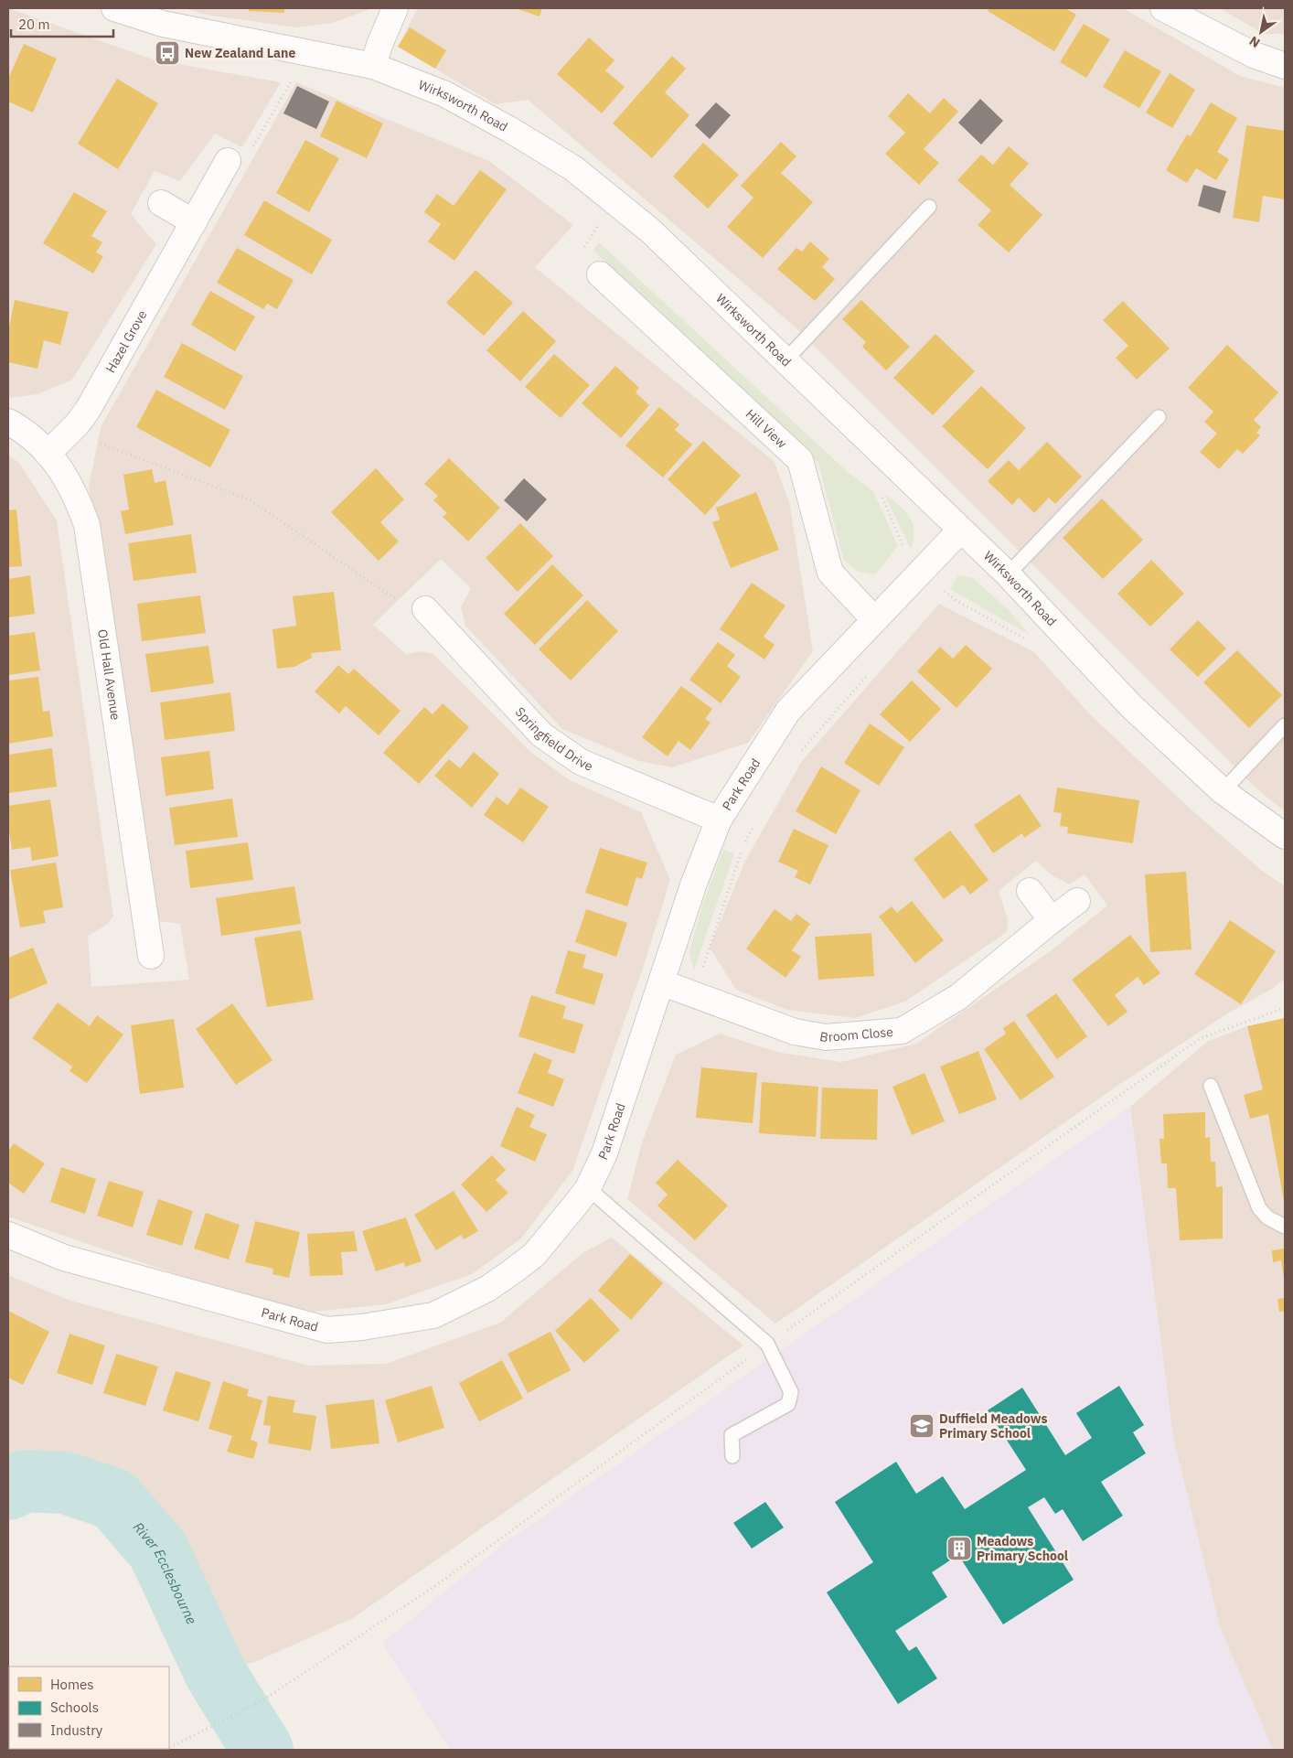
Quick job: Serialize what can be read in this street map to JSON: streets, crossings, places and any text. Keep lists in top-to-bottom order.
{
  "streets": {
    "street": [
      "Wirksworth Road",
      "Hazel Grove",
      "Hill View",
      "Old Hall Avenue",
      "Springfield Drive",
      "Park Road",
      "Broom Close"
    ]
  },
  "crossings": [
    ["Wirksworth Road", "Park Road"],
    ["Hazel Grove", "Old Hall Avenue"],
    ["Hill View", "Park Road"],
    ["Springfield Drive", "Park Road"],
    ["Park Road", "Broom Close"]
  ],
  "water": ["River Ecclesbourne"],
  "places": {
    "bus stop": ["New Zealand Lane"],
    "school or university": ["Duffield Meadows Primary School"],
    "building": ["Meadows Primary School"]
  },
  "legend": ["Homes", "Schools", "Industry"],
  "scale_bar": "20 m",
  "north": "bottom left"
}
